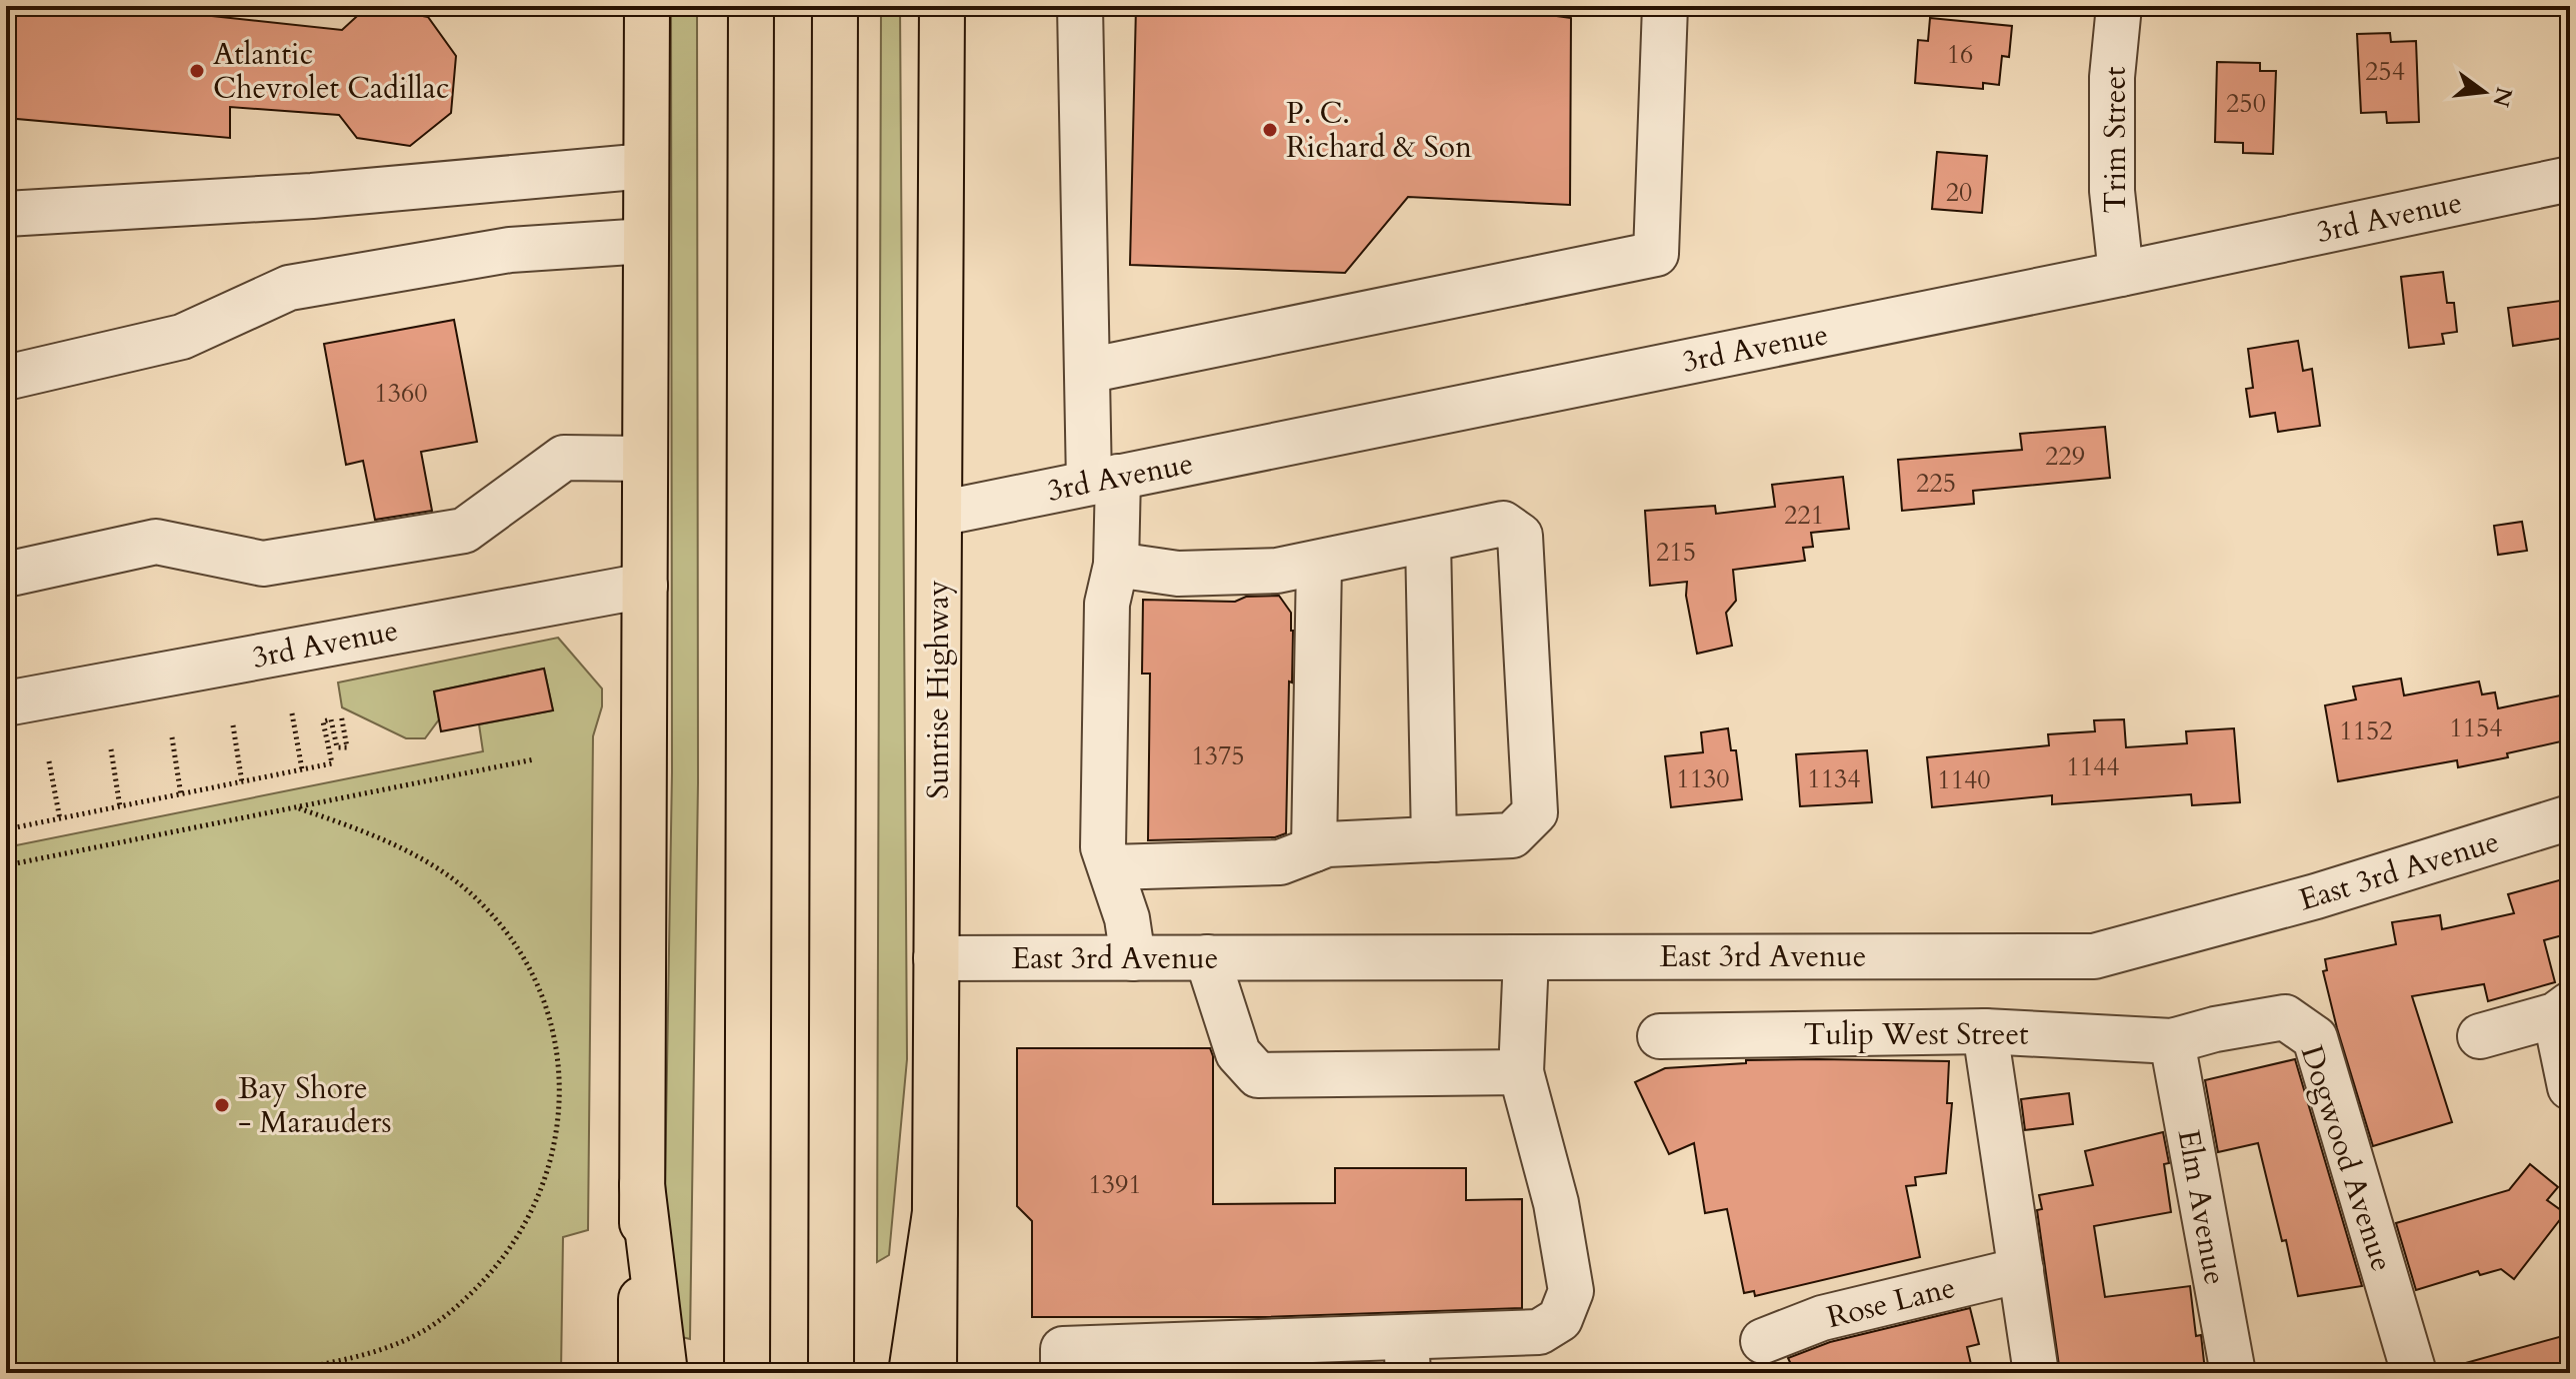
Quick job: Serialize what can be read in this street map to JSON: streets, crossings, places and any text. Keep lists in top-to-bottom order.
{
  "streets": {
    "main road": ["Sunrise Highway"],
    "street": [
      "Trim Street",
      "3rd Avenue",
      "East 3rd Avenue",
      "Tulip West Street",
      "Dogwood Avenue",
      "Elm Avenue",
      "Rose Lane"
    ]
  },
  "crossings": [
    ["Trim Street", "3rd Avenue"],
    ["3rd Avenue", "Sunrise Highway"],
    ["Sunrise Highway", "East 3rd Avenue"],
    ["Tulip West Street", "Dogwood Avenue"],
    ["Tulip West Street", "Elm Avenue"],
    ["Dogwood Avenue", "Elm Avenue"]
  ],
  "places": ["Atlantic Chevrolet Cadillac", "P. C. Richard & Son", "Bay Shore - Marauders"],
  "house_numbers": [
    "16",
    "254",
    "250",
    "20",
    "1360",
    "229",
    "225",
    "221",
    "215",
    "1154",
    "1152",
    "1375",
    "1144",
    "1130",
    "1134",
    "1140",
    "1391"
  ],
  "north": "right"
}
